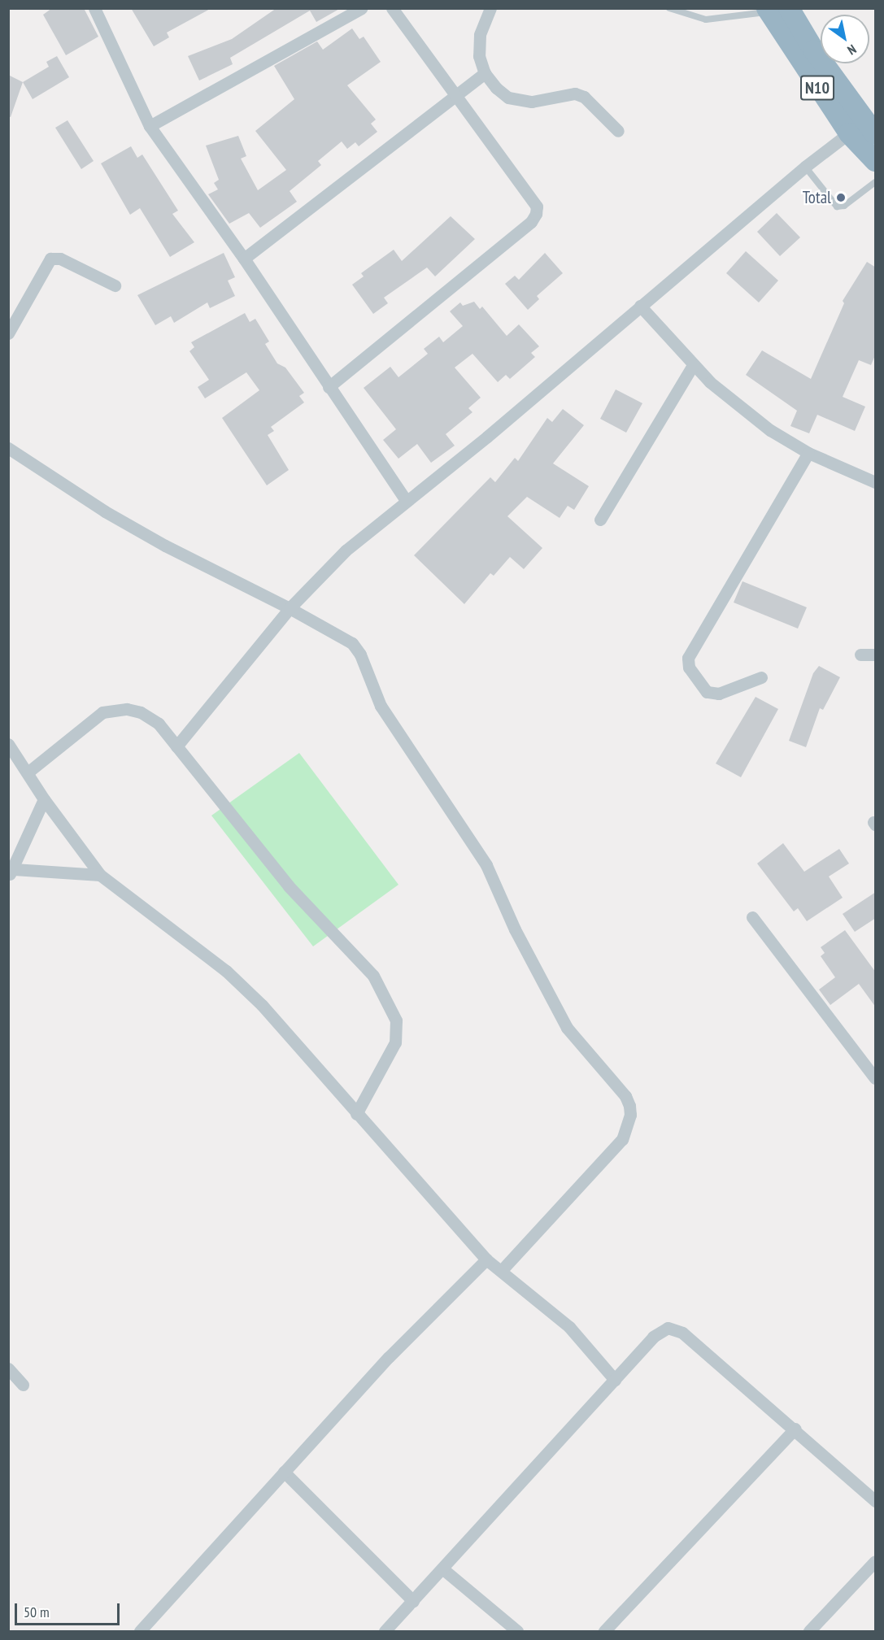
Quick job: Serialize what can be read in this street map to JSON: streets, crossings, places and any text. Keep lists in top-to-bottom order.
{
  "streets": {
    "highway": ["N10"]
  },
  "places": ["Total"],
  "scale_bar": "50 m",
  "north": "bottom right"
}
